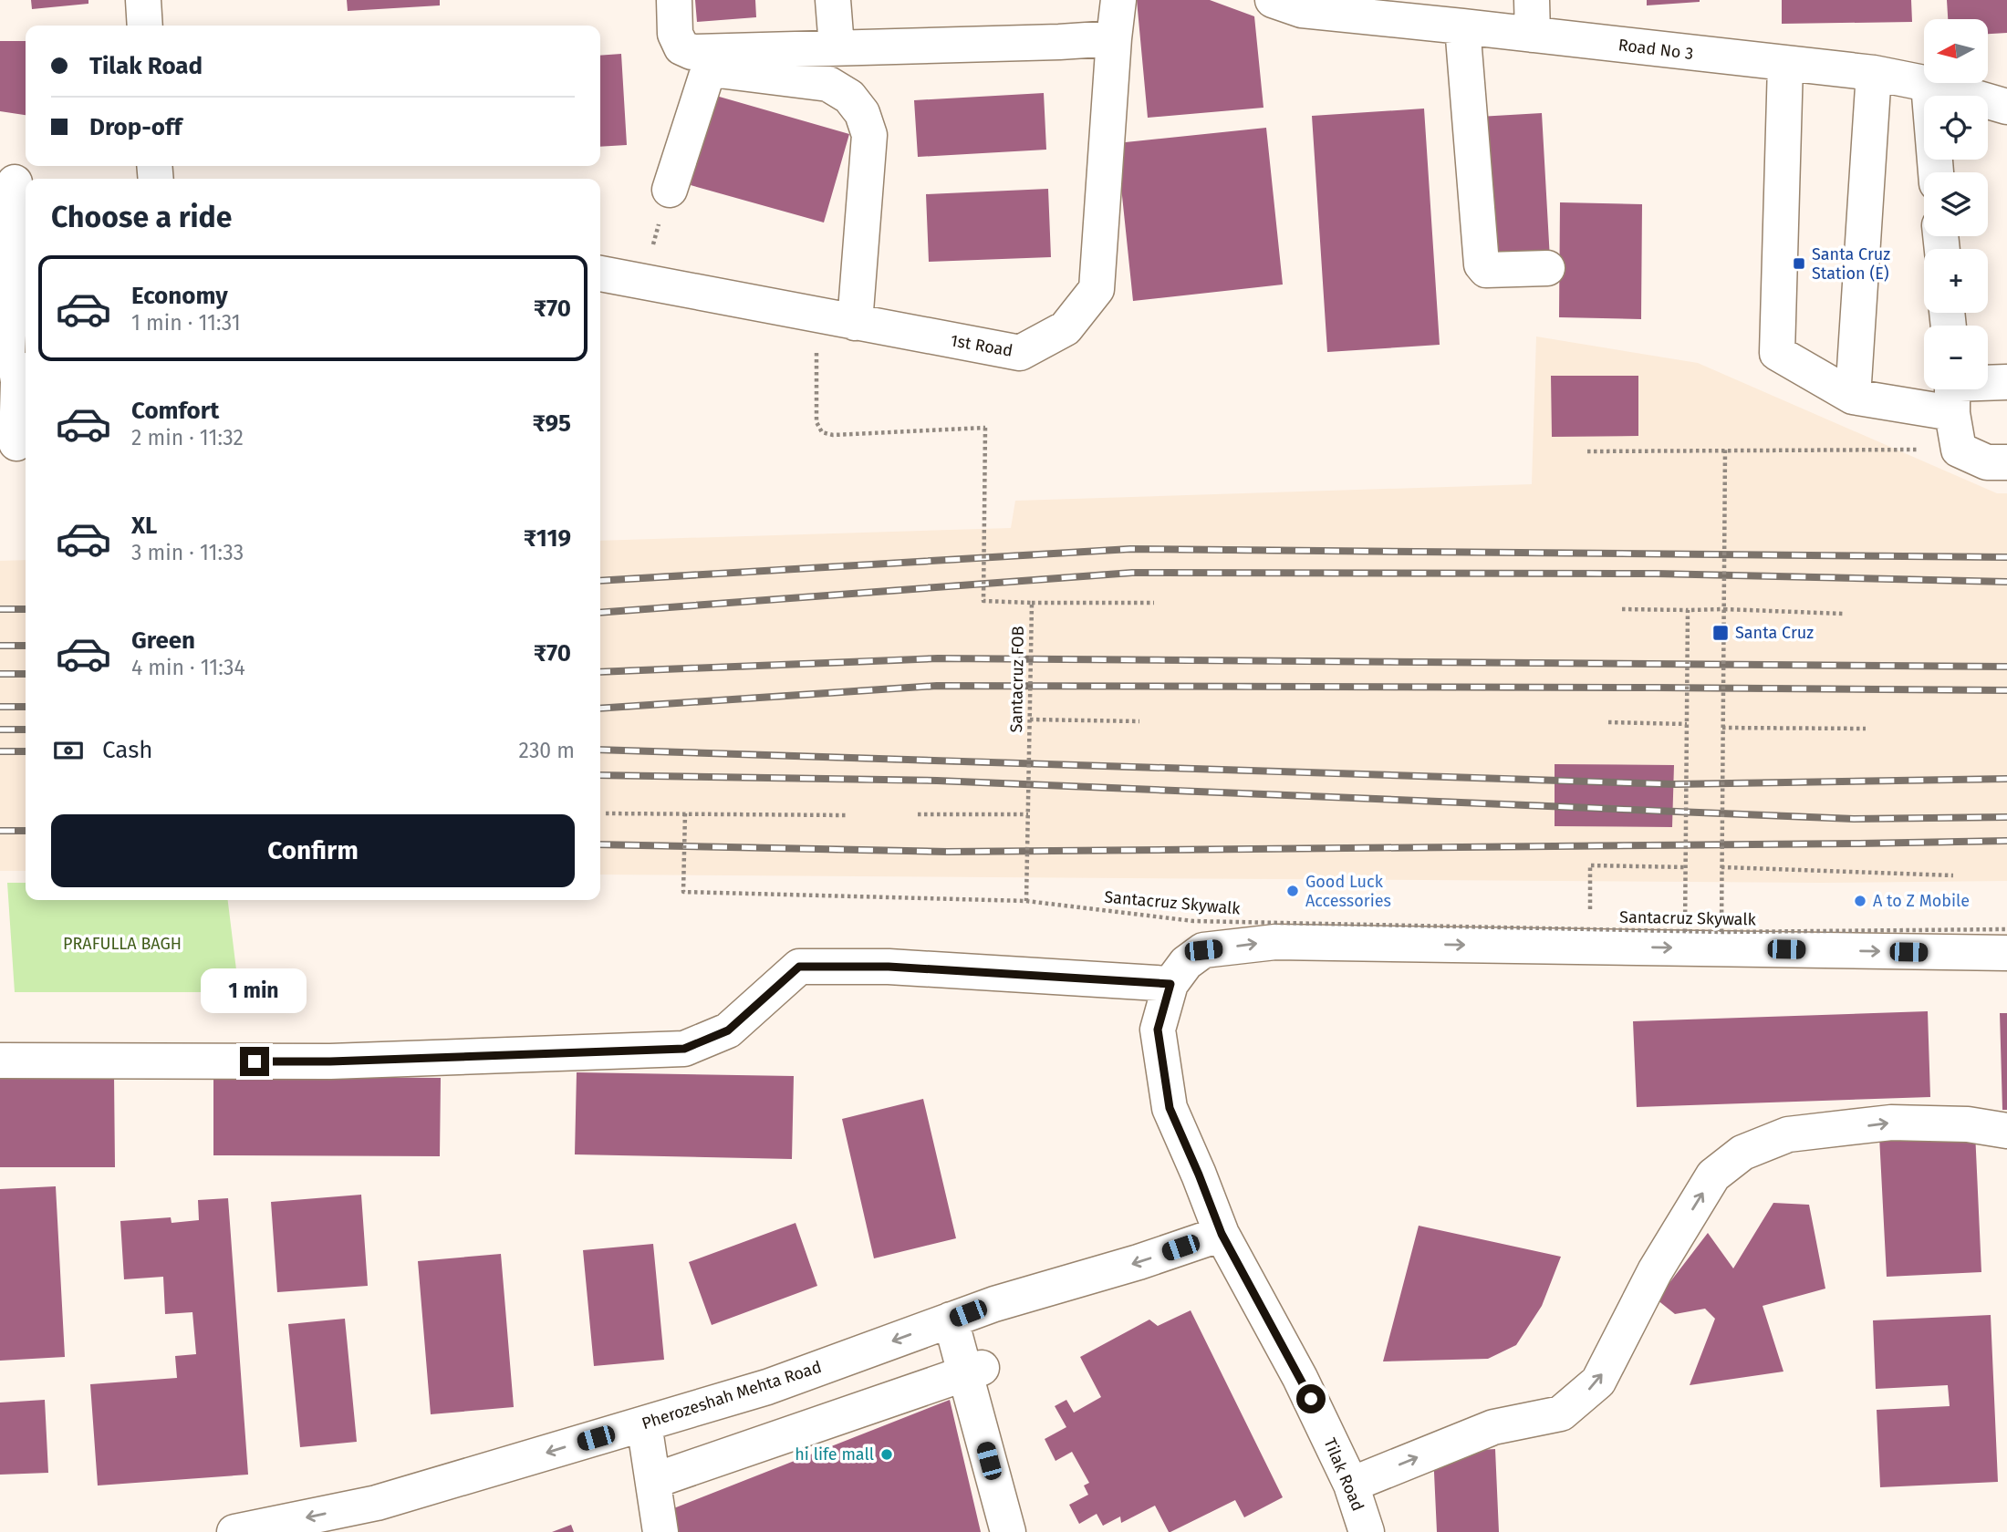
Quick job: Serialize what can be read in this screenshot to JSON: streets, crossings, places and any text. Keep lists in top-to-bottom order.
{
  "streets": {
    "street": [
      "Road No 3",
      "1st Road",
      "Pherozeshah Mehta Road",
      "Tilak Road"
    ],
    "path": ["Santacruz FOB", "Santacruz Skywalk"]
  },
  "crossings": [
    ["Santacruz FOB", "Santacruz Skywalk"],
    ["Pherozeshah Mehta Road", "Tilak Road"]
  ],
  "parks": ["PRAFULLA BAGH"],
  "places": {
    "transit": ["Santa Cruz Station (E)", "Santa Cruz"],
    "other": ["Good Luck Accessories", "A to Z Mobile", "hi life mall"]
  },
  "north": "left",
  "page": {
    "map_buttons": ["+", "−"],
    "banner": ["Tilak Road", "Drop-off"],
    "heading": "Choose a ride",
    "list": [
      {
        "name": "Economy",
        "note": "1 min · 11:31",
        "value": "₹70"
      },
      {
        "name": "Comfort",
        "note": "2 min · 11:32",
        "value": "₹95"
      },
      {
        "name": "XL",
        "note": "3 min · 11:33",
        "value": "₹119"
      },
      {
        "name": "Green",
        "note": "4 min · 11:34",
        "value": "₹70"
      }
    ],
    "pay": ["Cash", "230 m"],
    "buttons": "Confirm",
    "bubble": "1 min"
  }
}
